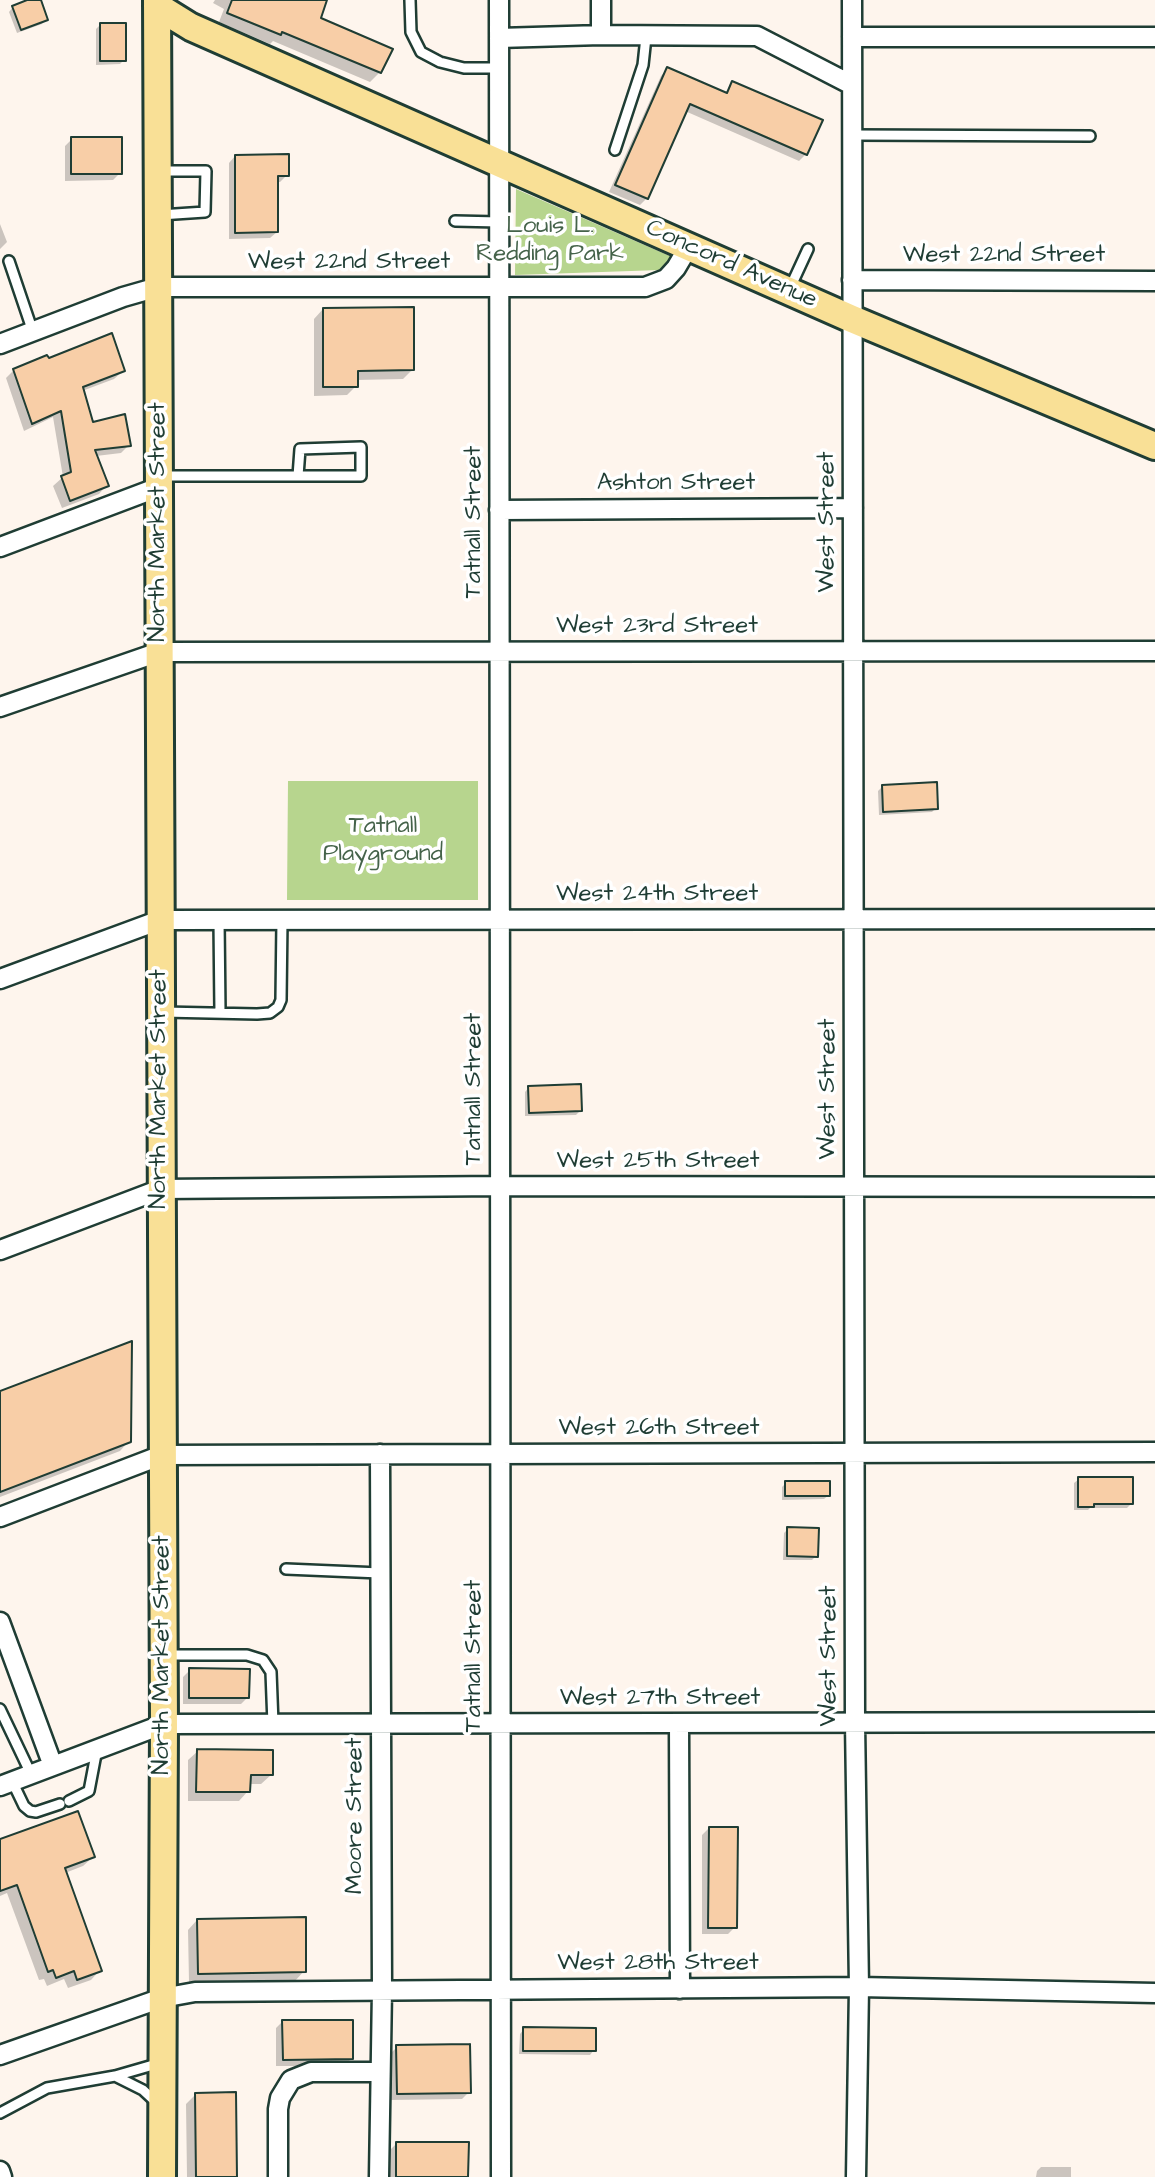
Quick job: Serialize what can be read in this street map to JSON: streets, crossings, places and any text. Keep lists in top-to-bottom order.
{
  "streets": {
    "main road": ["Concord Avenue", "North Market Street"],
    "street": [
      "West 22nd Street",
      "Ashton Street",
      "Tatnall Street",
      "West Street",
      "West 23rd Street",
      "West 24th Street",
      "West 25th Street",
      "West 26th Street",
      "West 27th Street",
      "Moore Street",
      "West 28th Street"
    ]
  },
  "crossings": [
    ["West 22nd Street", "Concord Avenue"],
    ["West 22nd Street", "North Market Street"],
    ["West 22nd Street", "Tatnall Street"],
    ["West 22nd Street", "West Street"],
    ["Concord Avenue", "North Market Street"],
    ["Concord Avenue", "Tatnall Street"],
    ["Concord Avenue", "West Street"],
    ["Ashton Street", "Tatnall Street"],
    ["Ashton Street", "West Street"],
    ["North Market Street", "West 23rd Street"],
    ["North Market Street", "West 24th Street"],
    ["North Market Street", "West 25th Street"],
    ["North Market Street", "West 26th Street"],
    ["North Market Street", "West 27th Street"],
    ["North Market Street", "West 28th Street"],
    ["Tatnall Street", "West 23rd Street"],
    ["Tatnall Street", "West 24th Street"],
    ["Tatnall Street", "West 25th Street"],
    ["Tatnall Street", "West 26th Street"],
    ["Tatnall Street", "West 27th Street"],
    ["Tatnall Street", "West 28th Street"],
    ["West Street", "West 23rd Street"],
    ["West Street", "West 24th Street"],
    ["West Street", "West 25th Street"],
    ["West Street", "West 26th Street"],
    ["West Street", "West 27th Street"],
    ["West Street", "West 28th Street"],
    ["West 26th Street", "Moore Street"],
    ["West 27th Street", "Moore Street"],
    ["Moore Street", "West 28th Street"]
  ],
  "parks": ["Louis L. Redding Park", "Tatnall Playground"]
}
